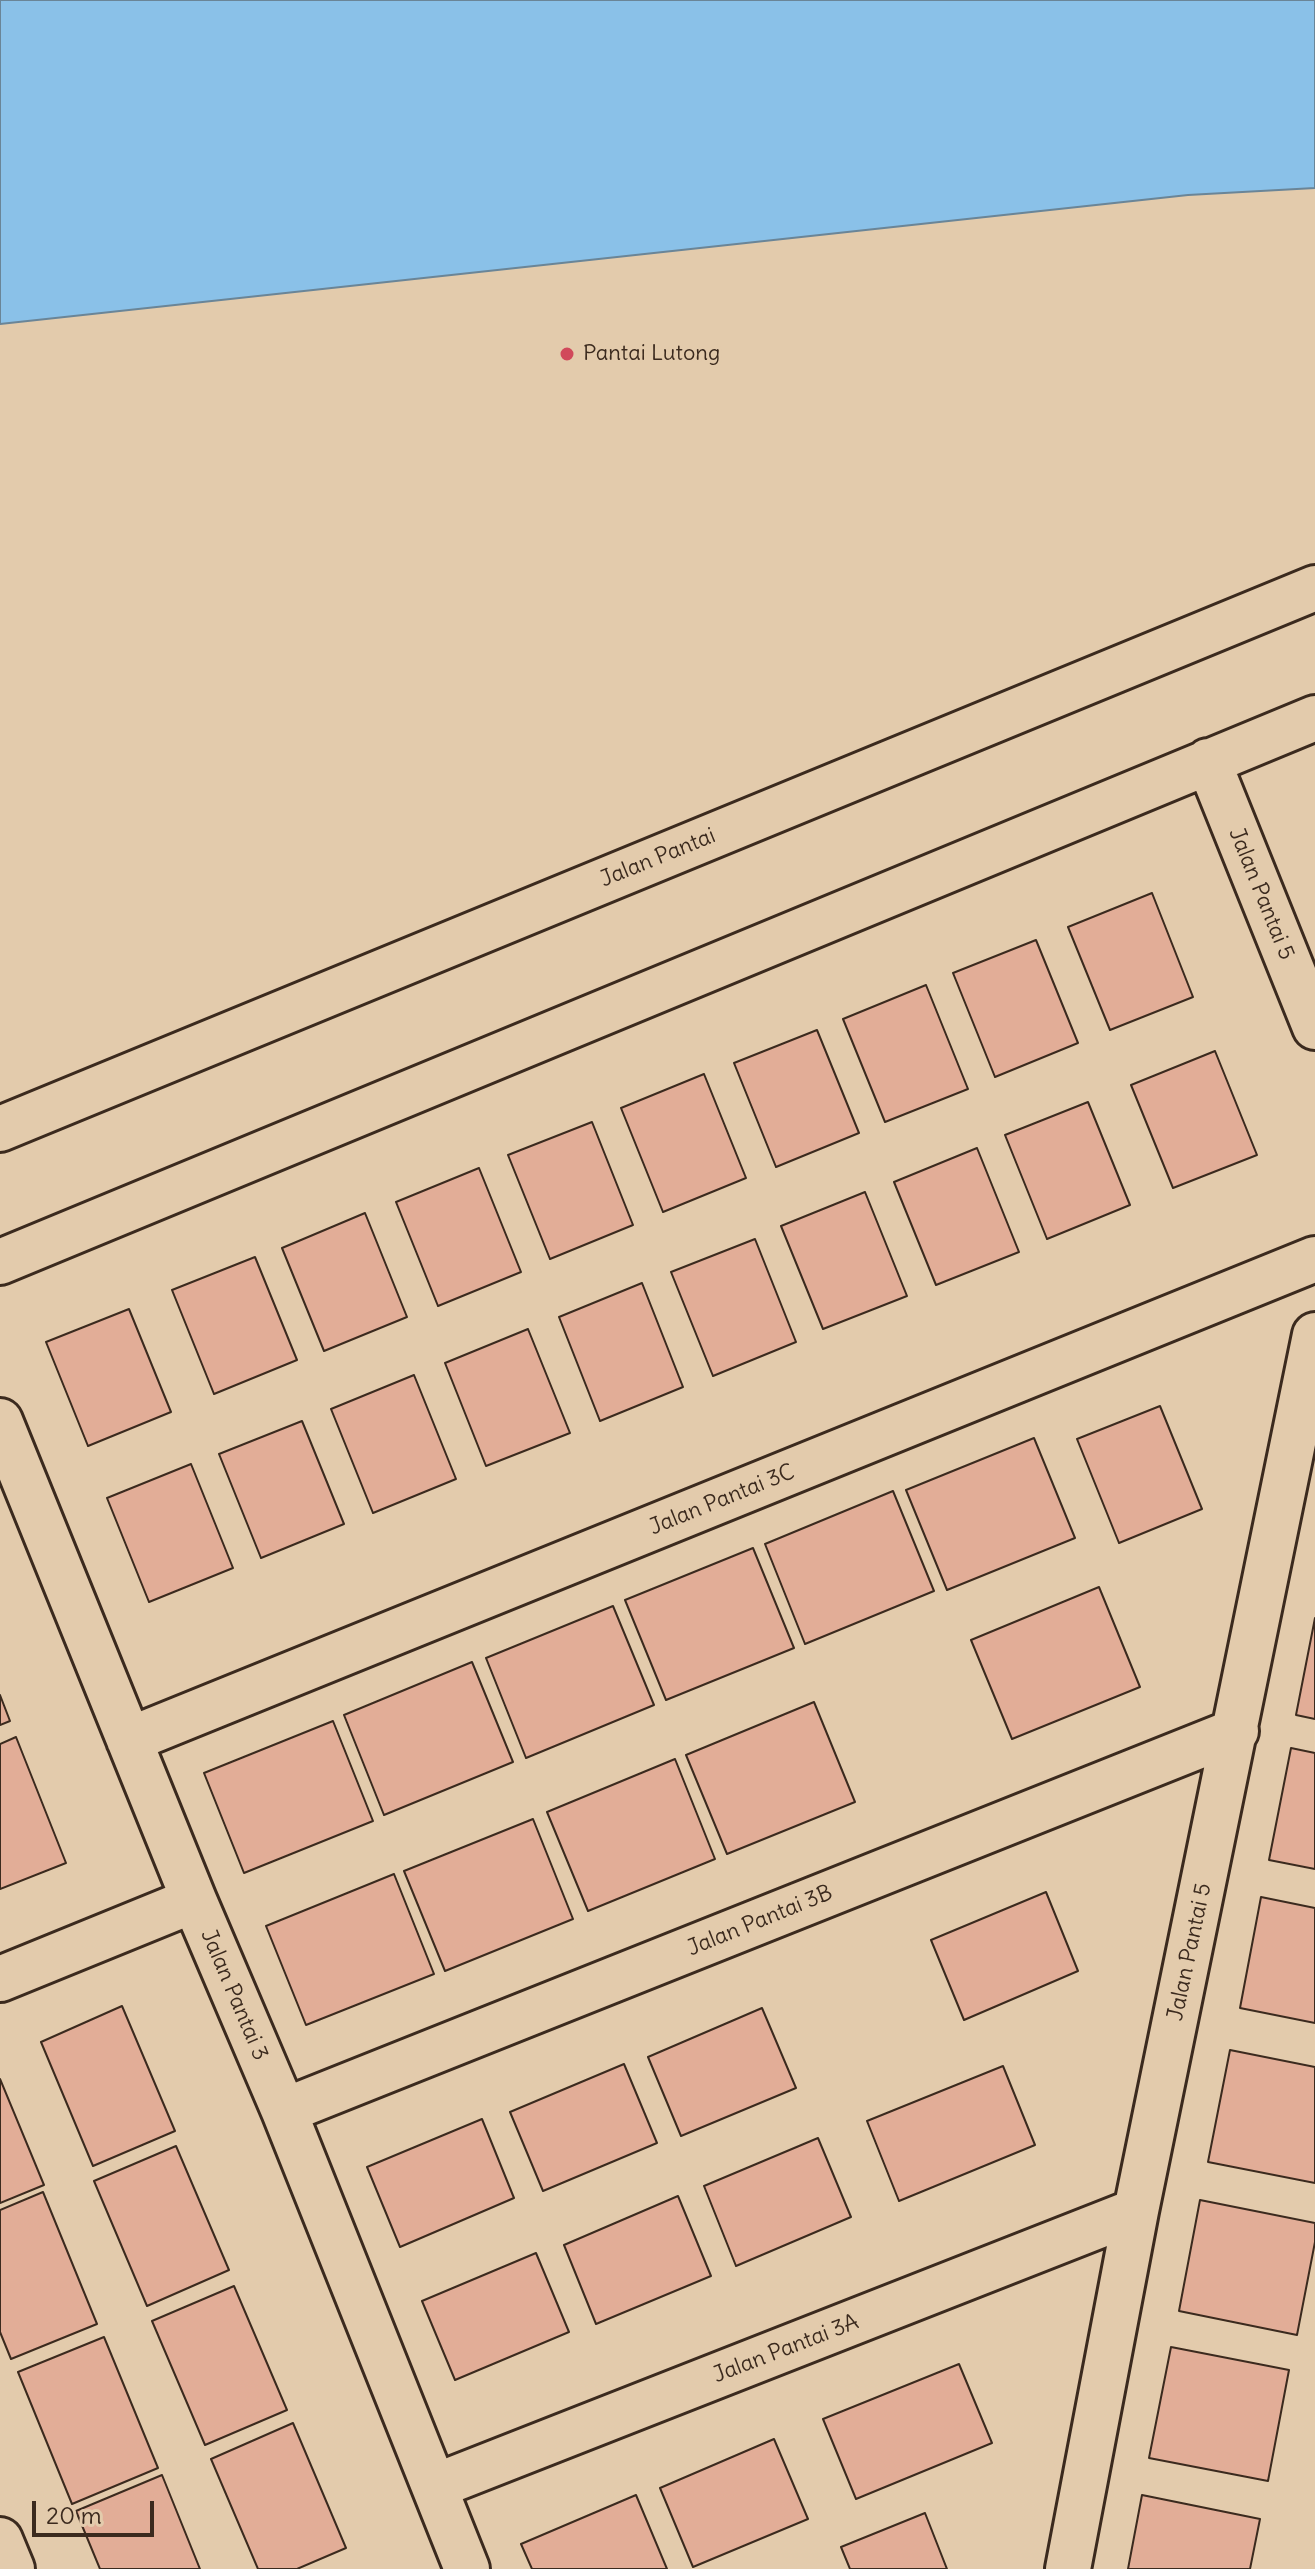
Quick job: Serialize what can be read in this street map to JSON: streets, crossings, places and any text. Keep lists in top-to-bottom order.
{
  "streets": {
    "street": [
      "Jalan Pantai",
      "Jalan Pantai 5",
      "Jalan Pantai 3C",
      "Jalan Pantai 3B",
      "Jalan Pantai 3",
      "Jalan Pantai 3A"
    ]
  },
  "crossings": [
    ["Jalan Pantai 5", "Jalan Pantai 3B"],
    ["Jalan Pantai 5", "Jalan Pantai 3A"],
    ["Jalan Pantai 3C", "Jalan Pantai 3"],
    ["Jalan Pantai 3B", "Jalan Pantai 3"],
    ["Jalan Pantai 3", "Jalan Pantai 3A"]
  ],
  "places": ["Pantai Lutong"],
  "scale_bar": "20 m"
}
